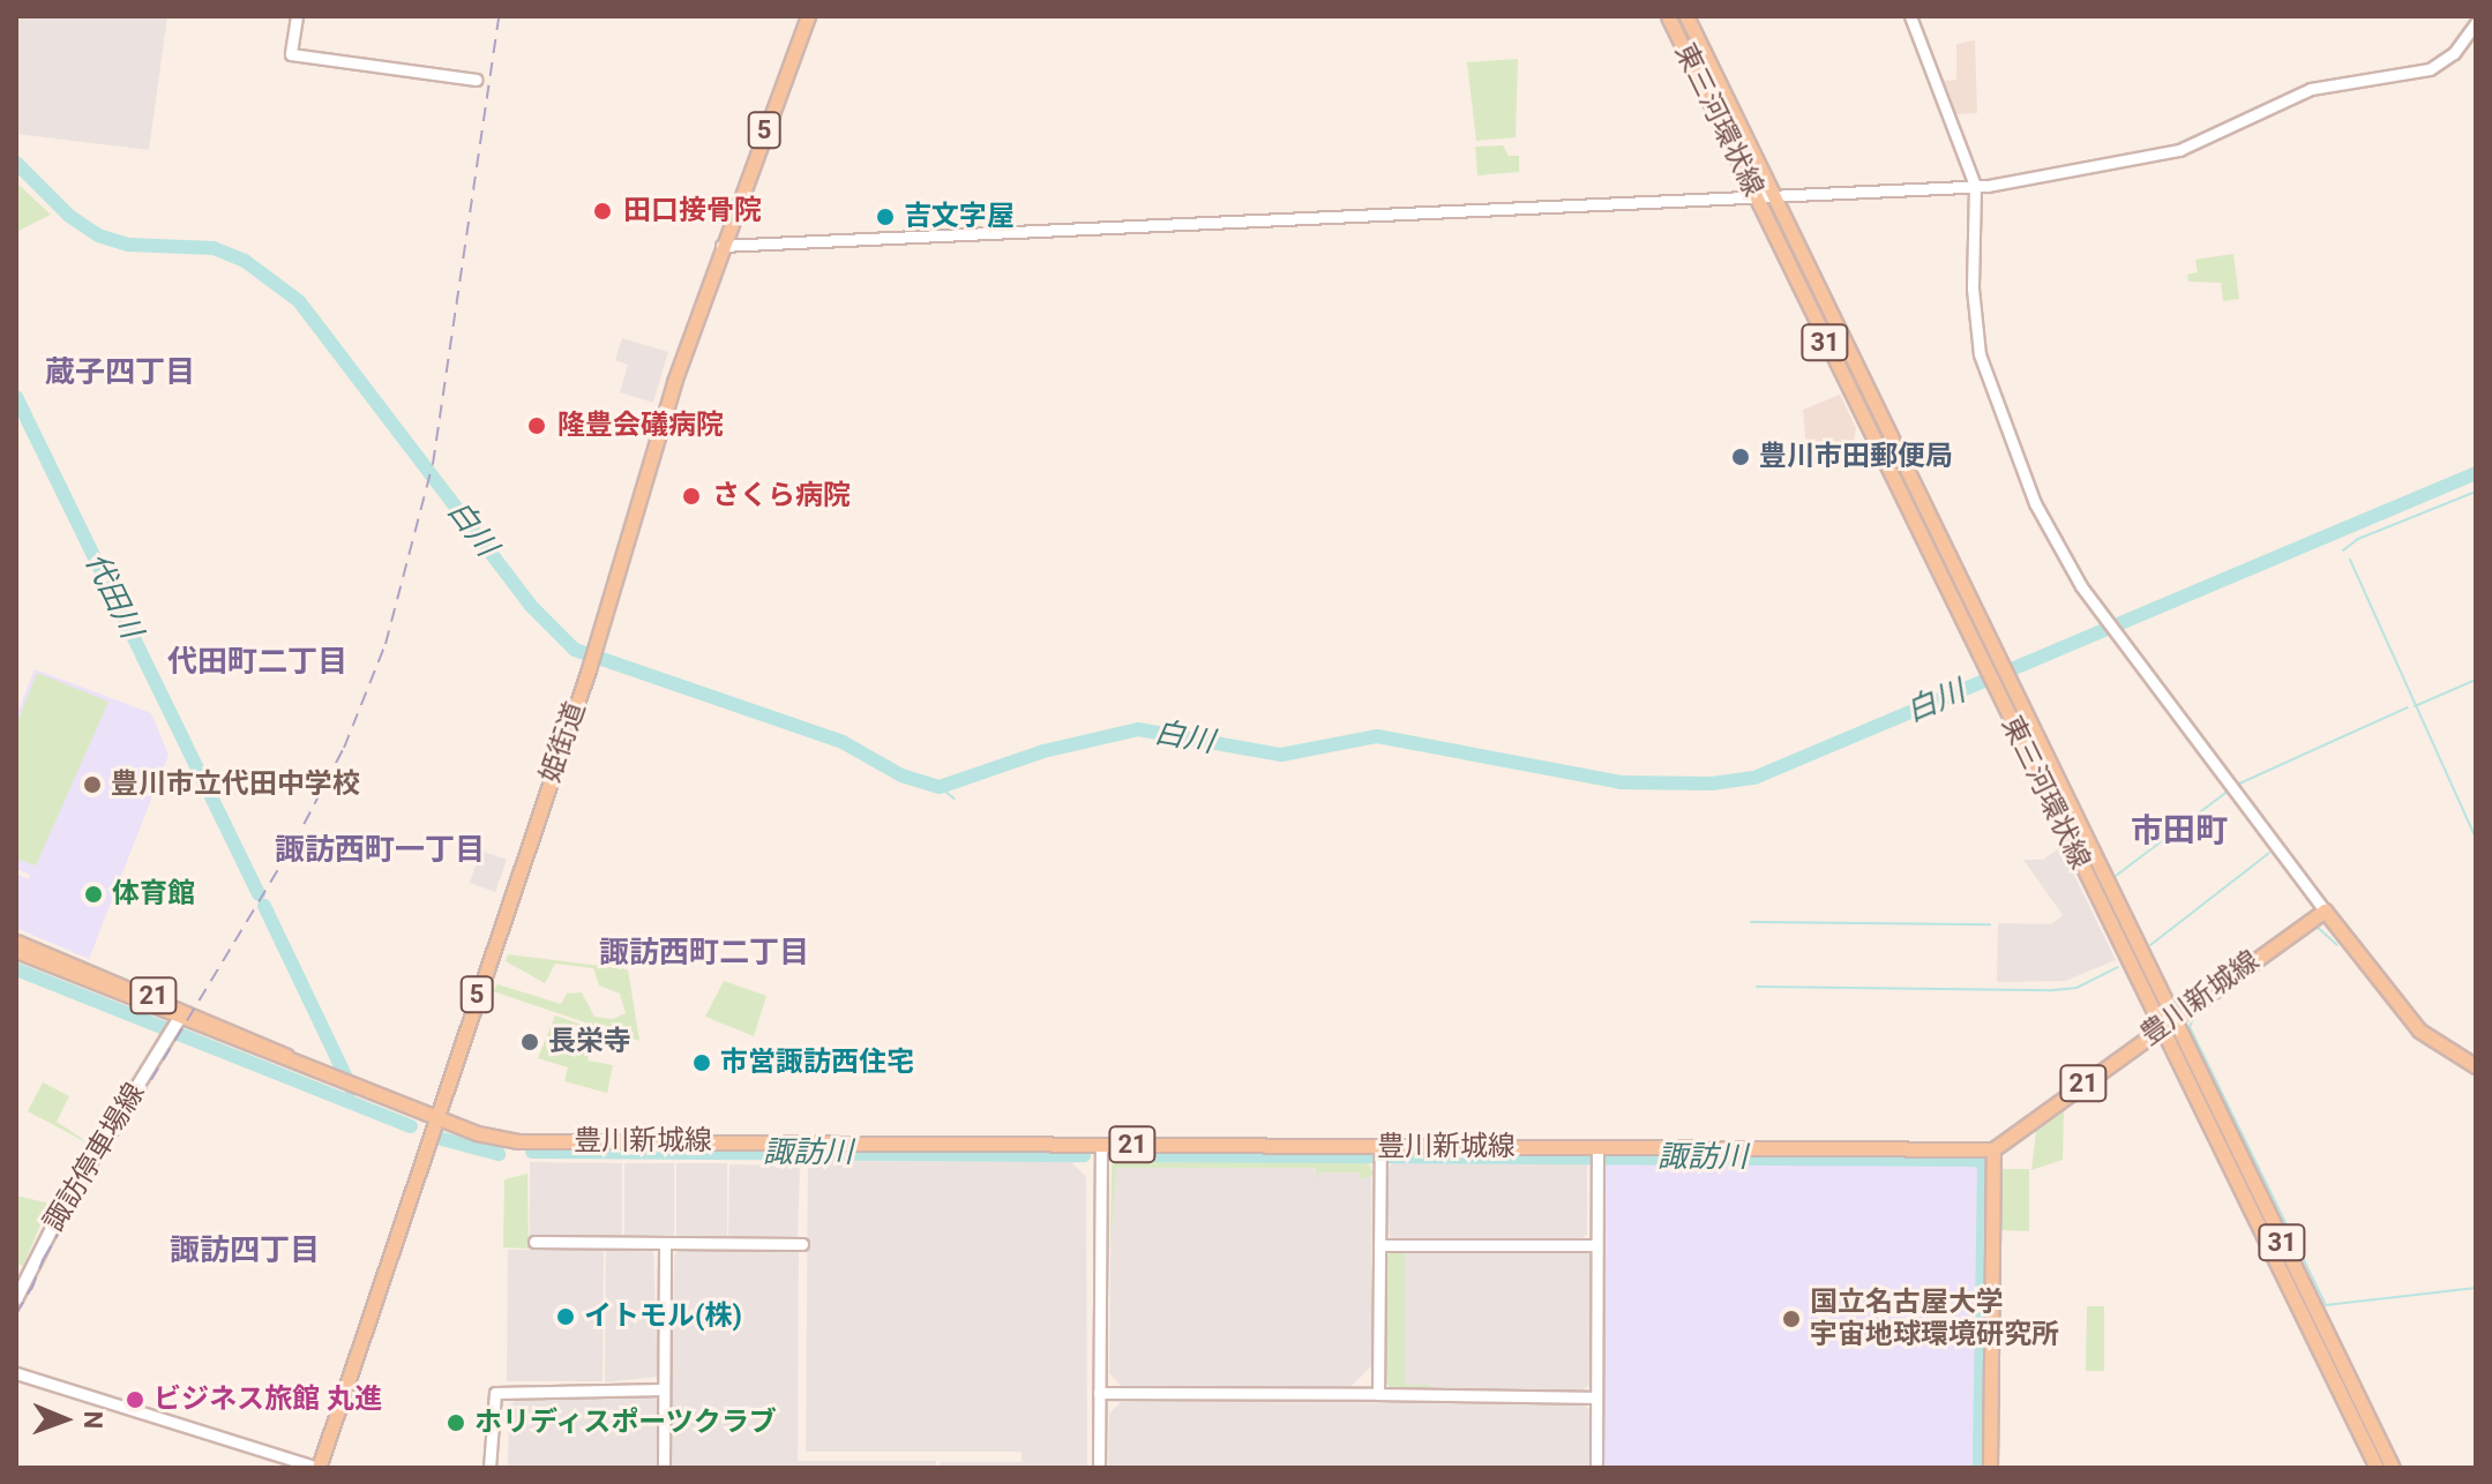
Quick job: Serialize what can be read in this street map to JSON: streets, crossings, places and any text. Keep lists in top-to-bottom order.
{
  "streets": {
    "main road": [
      "東三河環状線",
      "5",
      "31",
      "姫街道",
      "21",
      "豊川新城線",
      "諏訪停車場線"
    ]
  },
  "crossings": [
    ["東三河環状線", "豊川新城線"],
    ["姫街道", "豊川新城線"],
    ["豊川新城線", "諏訪停車場線"]
  ],
  "districts": [
    "蔵子四丁目",
    "代田町二丁目",
    "市田町",
    "諏訪西町一丁目",
    "諏訪西町二丁目",
    "諏訪四丁目"
  ],
  "water": ["白川", "代田川", "諏訪川"],
  "places": [
    "田口接骨院",
    "吉文字屋",
    "隆豊会礒病院",
    "豊川市田郵便局",
    "さくら病院",
    "豊川市立代田中学校",
    "体育館",
    "長栄寺",
    "市営諏訪西住宅",
    "イトモル(株)",
    "国立名古屋大学 宇宙地球環境研究所",
    "ビジネス旅館 丸進",
    "ホリディスポーツクラブ"
  ],
  "north": "right"
}
